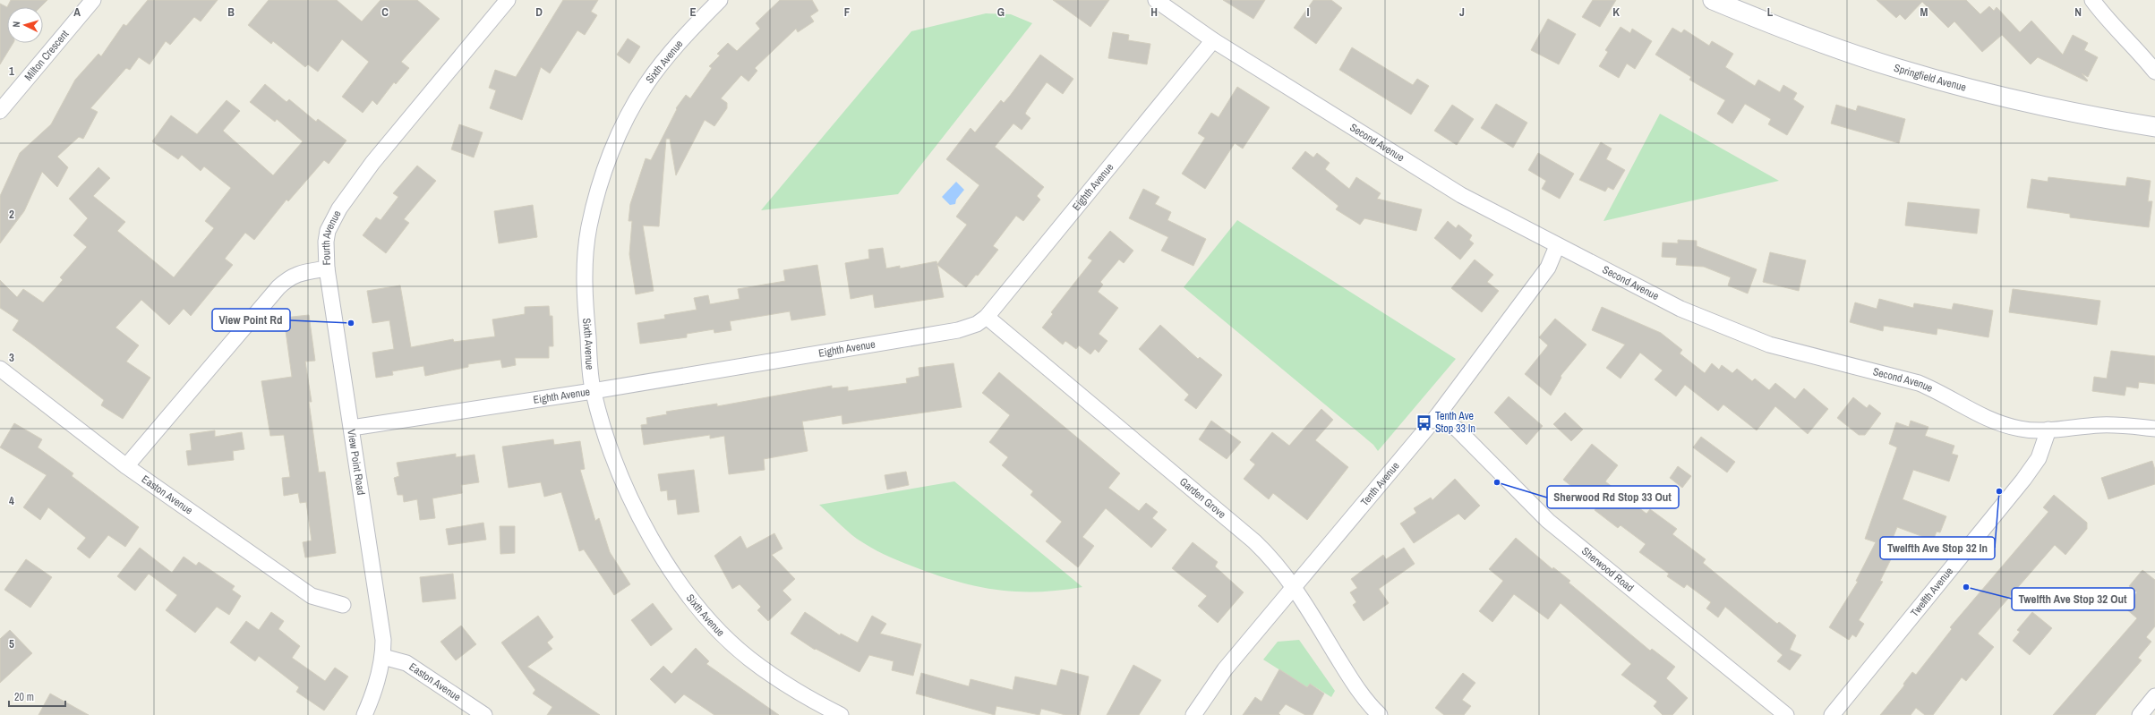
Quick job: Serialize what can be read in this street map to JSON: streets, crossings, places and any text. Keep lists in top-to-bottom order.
{
  "streets": {
    "street": [
      "Milton Crescent",
      "Sixth Avenue",
      "Springfield Avenue",
      "Second Avenue",
      "Eighth Avenue",
      "Fourth Avenue",
      "View Point Road",
      "Tenth Avenue",
      "Easton Avenue",
      "Garden Grove",
      "Sherwood Road",
      "Twelfth Avenue"
    ]
  },
  "crossings": [
    ["Sixth Avenue", "Eighth Avenue"],
    ["Second Avenue", "Eighth Avenue"],
    ["Second Avenue", "Tenth Avenue"],
    ["Second Avenue", "Twelfth Avenue"],
    ["Eighth Avenue", "View Point Road"],
    ["Eighth Avenue", "Garden Grove"],
    ["Fourth Avenue", "View Point Road"],
    ["Fourth Avenue", "Easton Avenue"],
    ["View Point Road", "Easton Avenue"],
    ["Tenth Avenue", "Garden Grove"],
    ["Tenth Avenue", "Sherwood Road"]
  ],
  "places": {
    "other": [
      "View Point Rd",
      "Sherwood Rd Stop 33 Out",
      "Twelfth Ave Stop 32 In",
      "Twelfth Ave Stop 32 Out"
    ],
    "bus stop": ["Tenth Ave Stop 33 In"]
  },
  "scale_bar": "20 m",
  "north": "left",
  "grid": {
    "columns": [
      "A",
      "B",
      "C",
      "D",
      "E",
      "F",
      "G",
      "H",
      "I",
      "J",
      "K",
      "L",
      "M",
      "N"
    ],
    "rows": [
      "1",
      "2",
      "3",
      "4",
      "5"
    ]
  }
}
